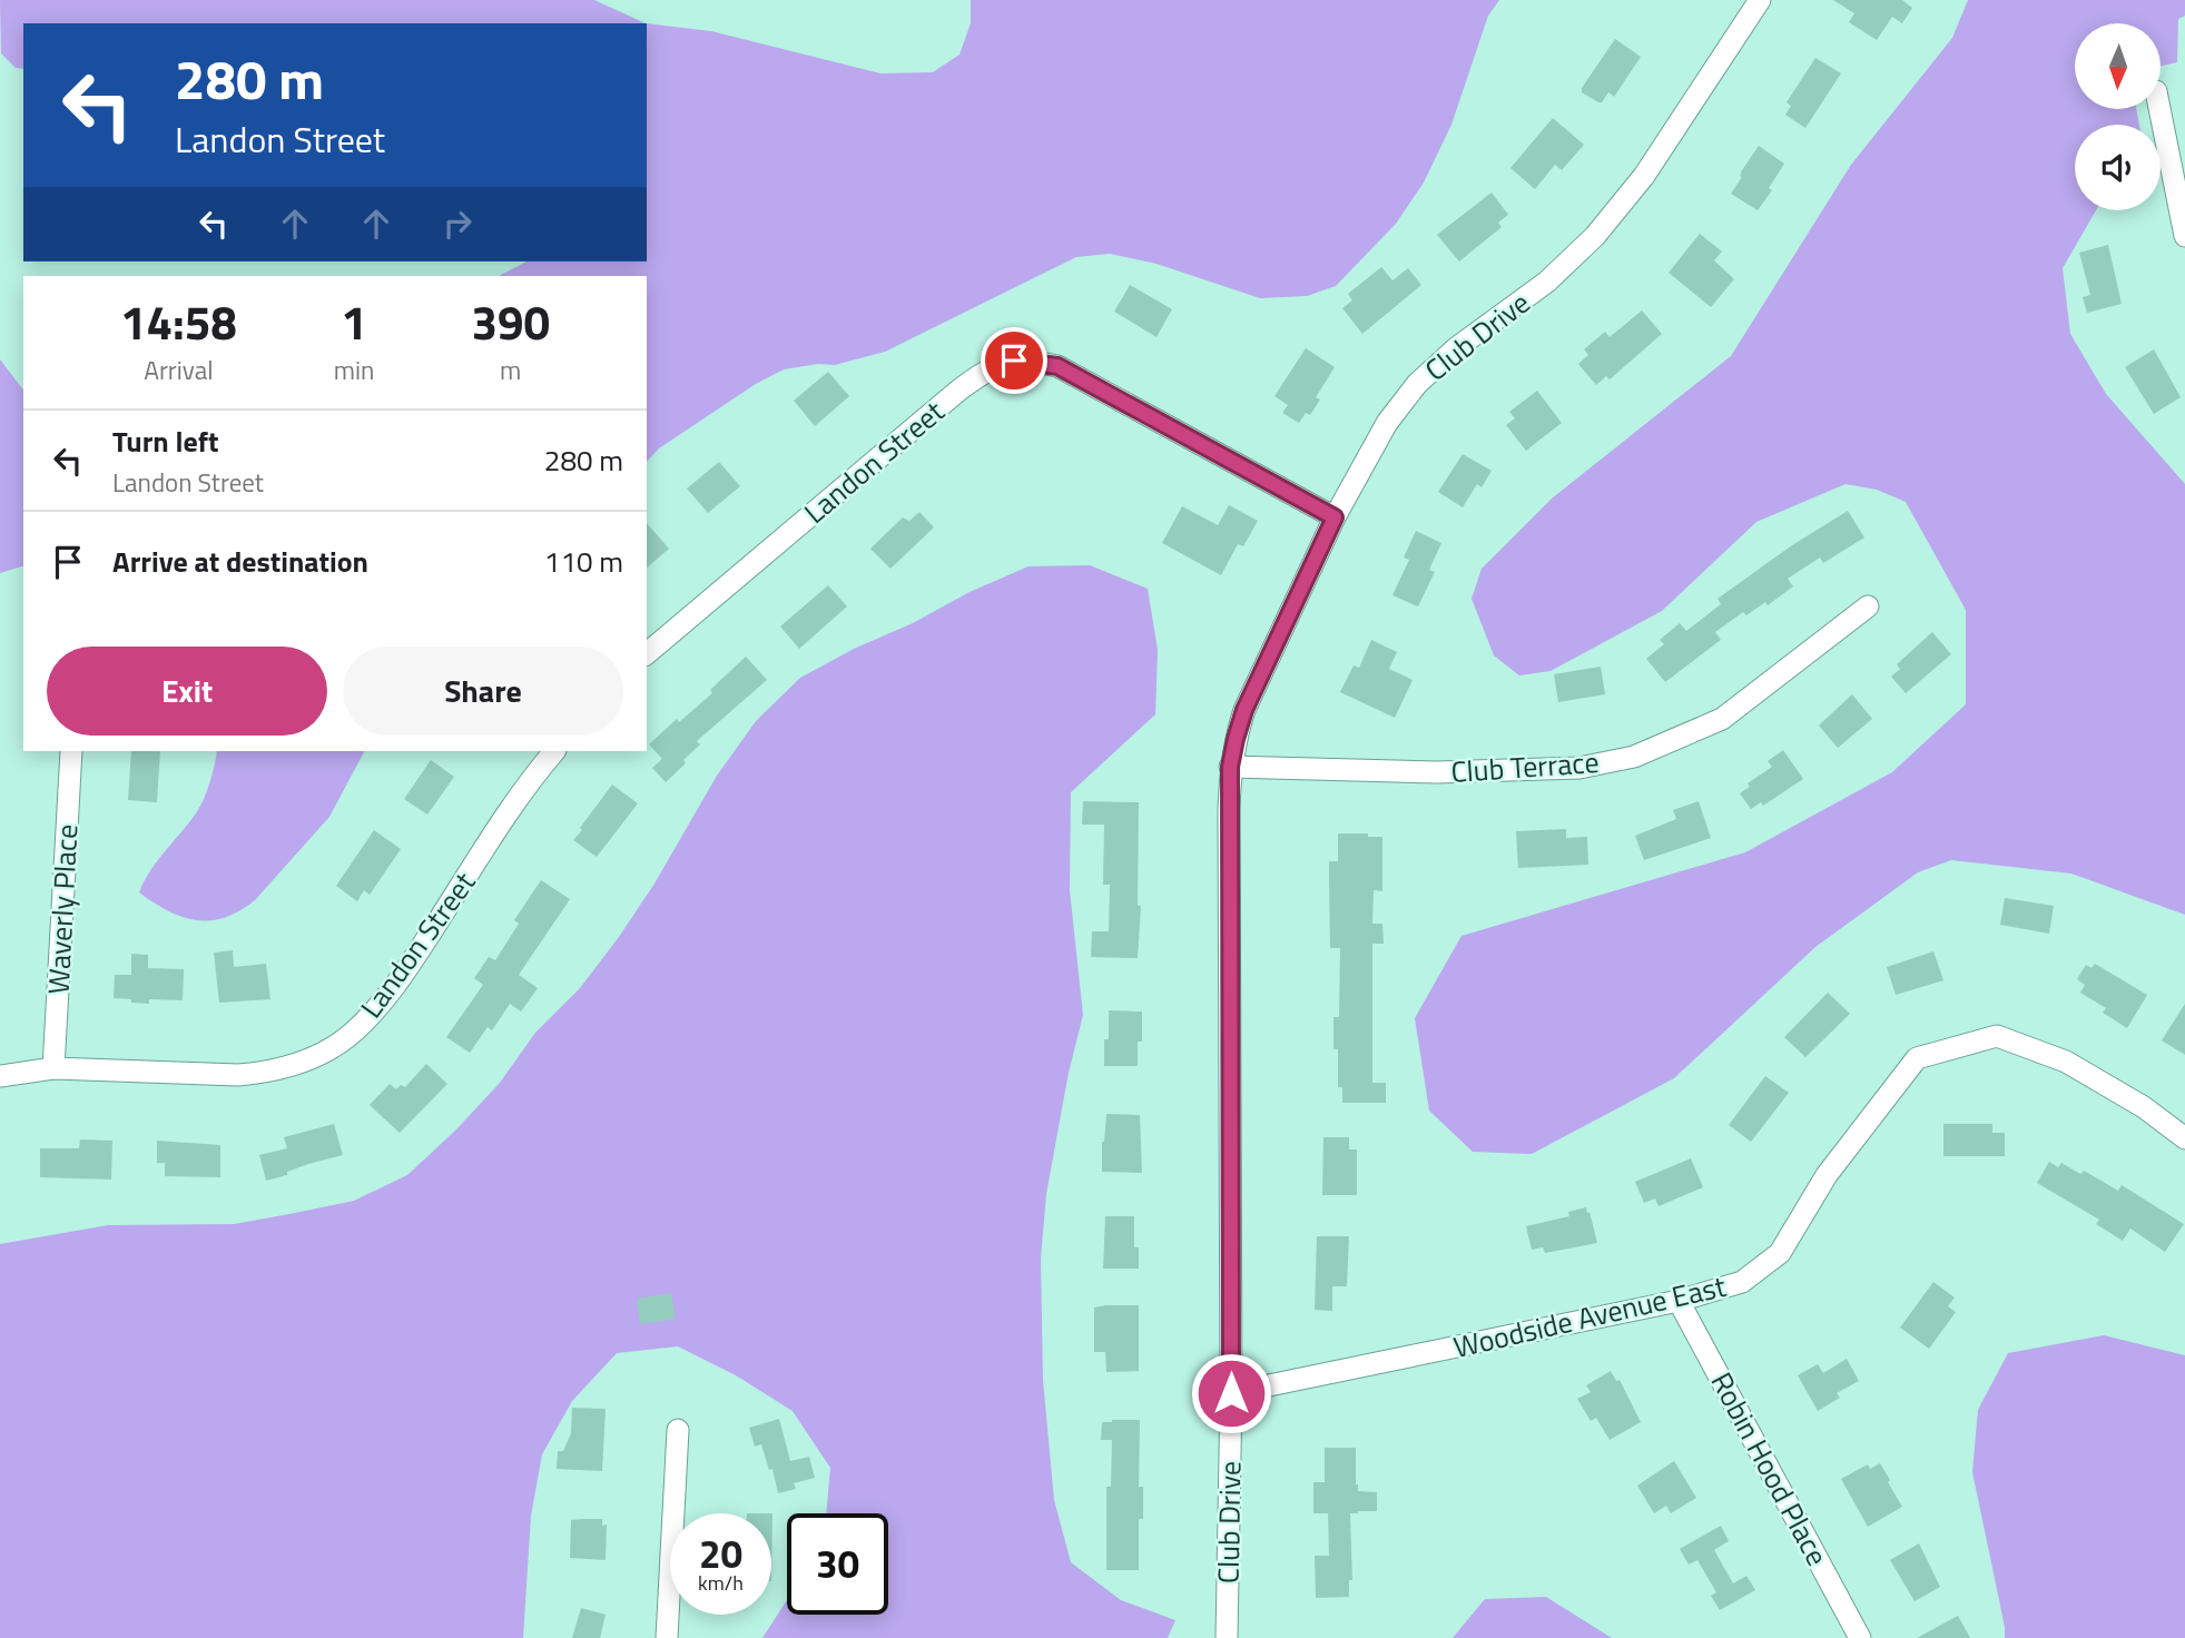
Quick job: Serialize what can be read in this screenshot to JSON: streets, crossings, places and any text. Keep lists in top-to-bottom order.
{
  "streets": {
    "street": [
      "Club Drive",
      "Landon Street",
      "Club Terrace",
      "Waverly Place",
      "Woodside Avenue East",
      "Robin Hood Place"
    ]
  },
  "crossings": [
    ["Club Drive", "Landon Street"],
    ["Club Drive", "Club Terrace"],
    ["Club Drive", "Woodside Avenue East"],
    ["Landon Street", "Waverly Place"],
    ["Woodside Avenue East", "Robin Hood Place"]
  ],
  "north": "bottom",
  "page": {
    "turn": ["280 m", "Landon Street"],
    "eta": [
      "14:58",
      "Arrival",
      "1",
      "min",
      "390",
      "m"
    ],
    "list": [
      {
        "name": "Turn left",
        "note": "Landon Street",
        "value": "280 m"
      },
      {
        "name": "Arrive at destination",
        "value": "110 m"
      }
    ],
    "buttons": ["Exit", "Share"],
    "speed": "20 km/h",
    "limit": "30"
  }
}
